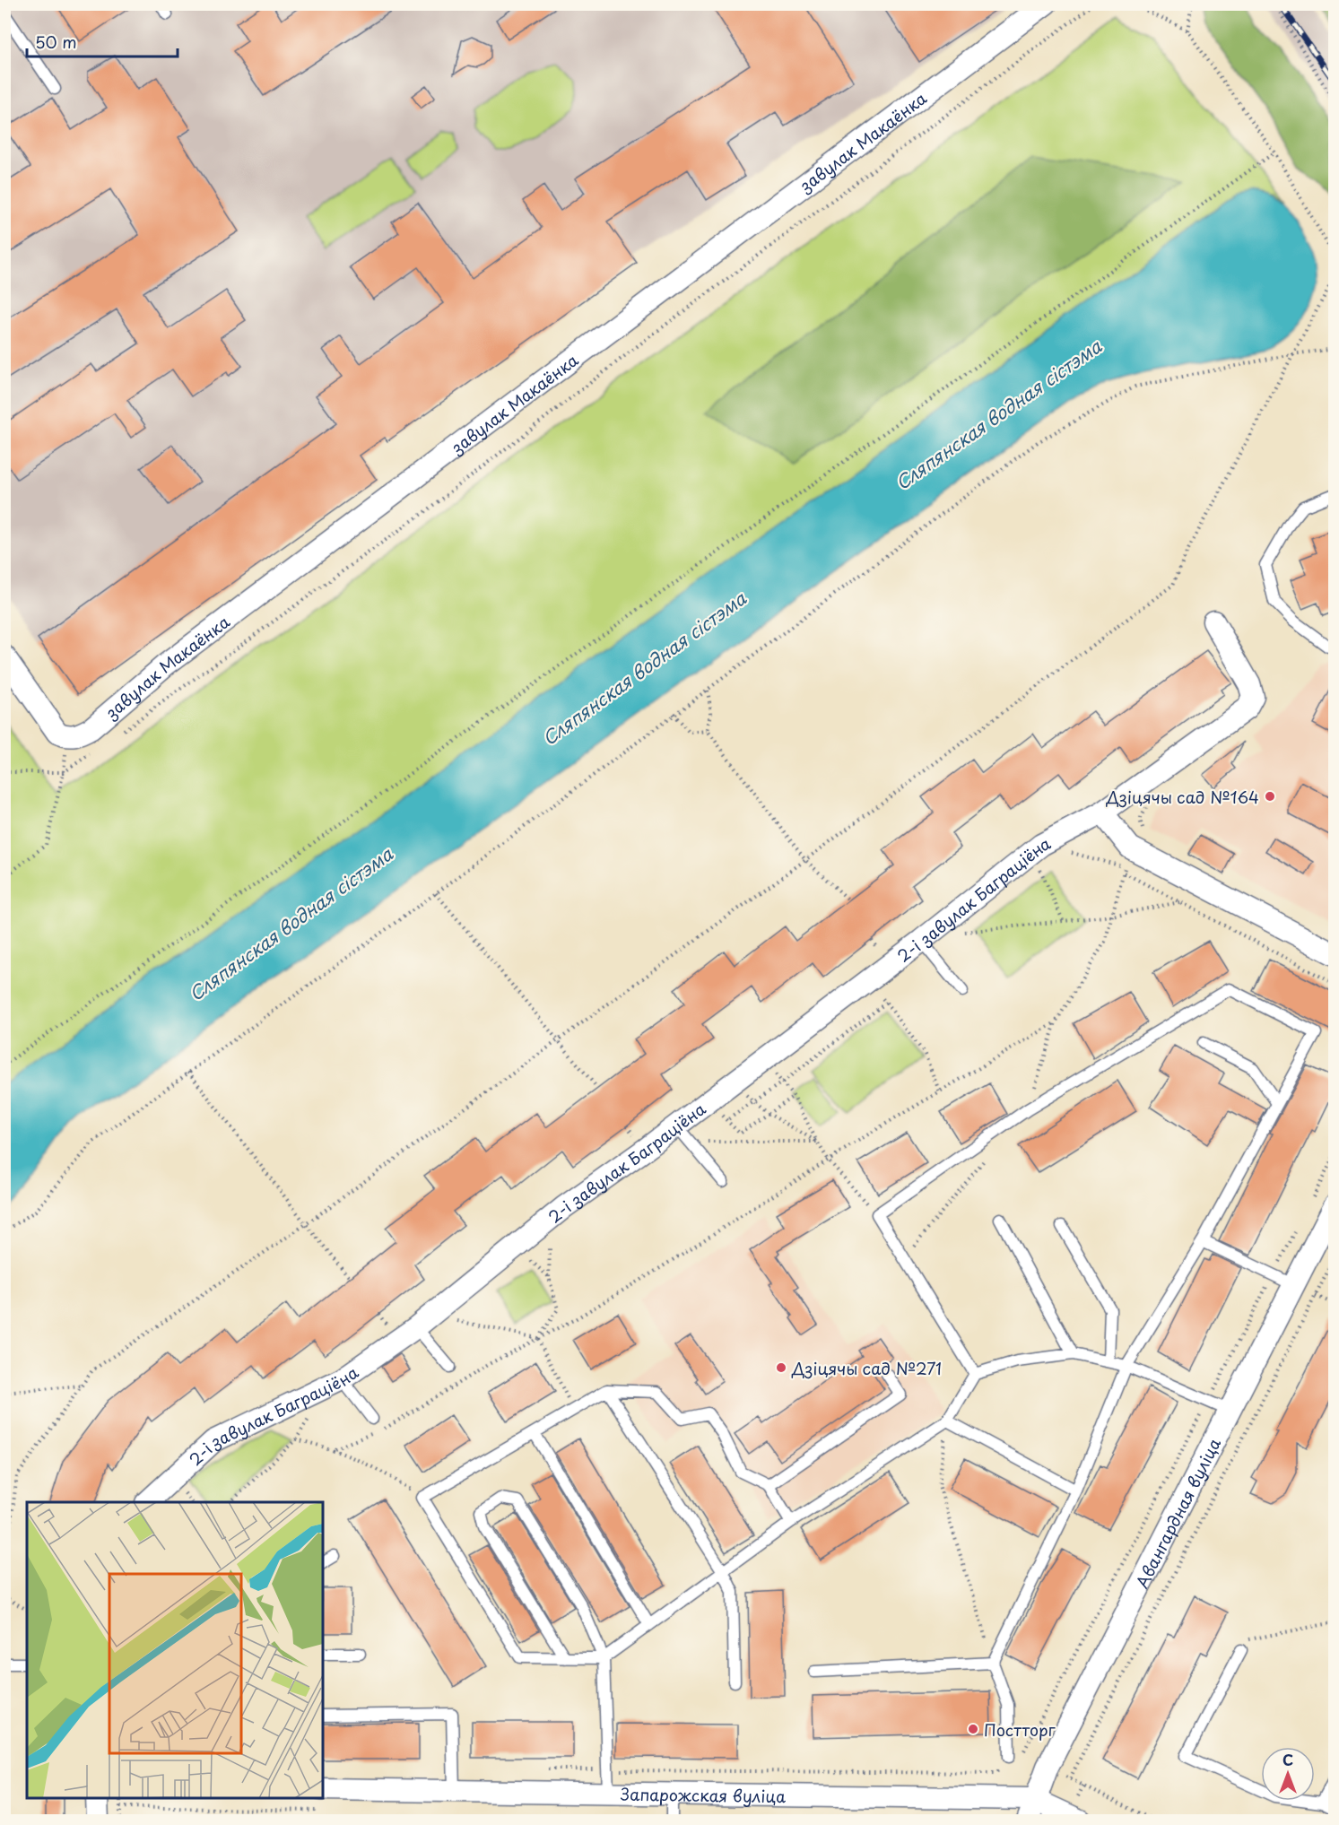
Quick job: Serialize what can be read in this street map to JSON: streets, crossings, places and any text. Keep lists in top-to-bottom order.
{
  "streets": {
    "street": [
      "завулак Макаёнка",
      "2-і завулак Баграціёна",
      "Авангардная вуліца",
      "Запарожская вуліца"
    ]
  },
  "crossings": [
    ["Авангардная вуліца", "Запарожская вуліца"]
  ],
  "water": ["Сляпянская водная сістэма"],
  "places": ["Дзіцячы сад №164", "Дзіцячы сад №271", "Постторг"],
  "scale_bar": "50 m",
  "north": "top"
}
